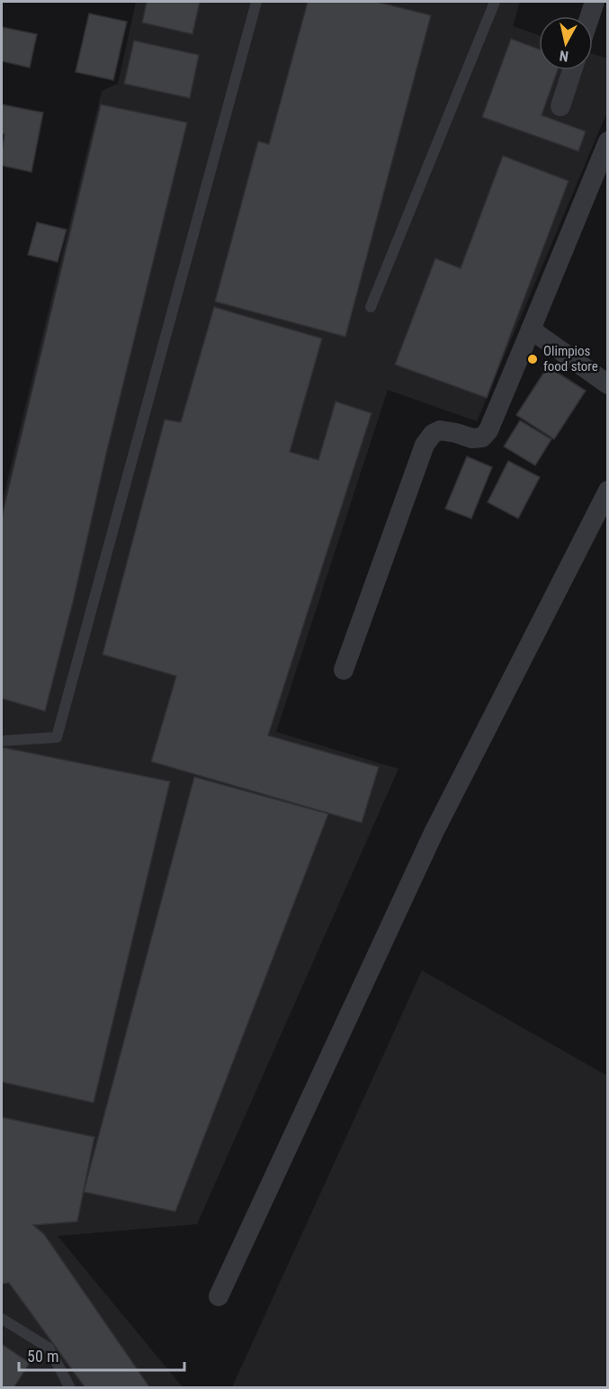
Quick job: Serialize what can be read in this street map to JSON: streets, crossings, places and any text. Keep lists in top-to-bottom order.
{
  "places": ["Olimpios food store"],
  "scale_bar": "50 m",
  "north": "bottom"
}
